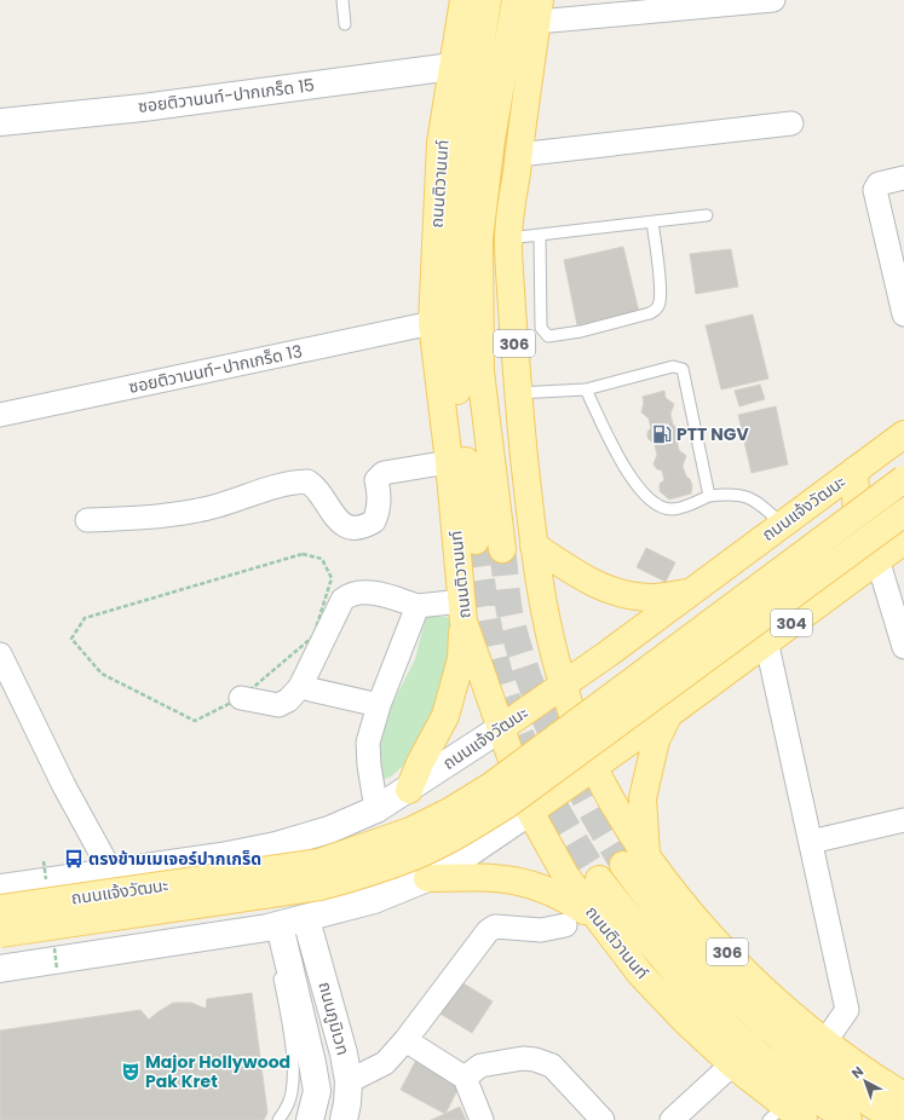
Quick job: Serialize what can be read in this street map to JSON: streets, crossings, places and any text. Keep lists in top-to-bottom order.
{
  "streets": {
    "main road": [
      "ซอยติวานนท์-ปากเกร็ด 15",
      "ถนนติวานนท์",
      "306",
      "ถนนแจ้งวัฒนะ",
      "304",
      "ถนนภูมิเวท"
    ],
    "street": ["ซอยติวานนท์-ปากเกร็ด 13"]
  },
  "crossings": [
    ["ซอยติวานนท์-ปากเกร็ด 15", "ถนนติวานนท์"],
    ["ถนนติวานนท์", "ซอยติวานนท์-ปากเกร็ด 13"],
    ["ถนนติวานนท์", "ถนนแจ้งวัฒนะ"],
    ["ถนนติวานนท์", "304"],
    ["306", "ถนนแจ้งวัฒนะ"],
    ["306", "304"]
  ],
  "places": {
    "fuel station": ["PTT NGV"],
    "bus stop": ["ตรงข้ามเมเจอร์ปากเกร็ด"],
    "theatre": ["Major Hollywood Pak Kret"]
  },
  "north": "top left"
}
